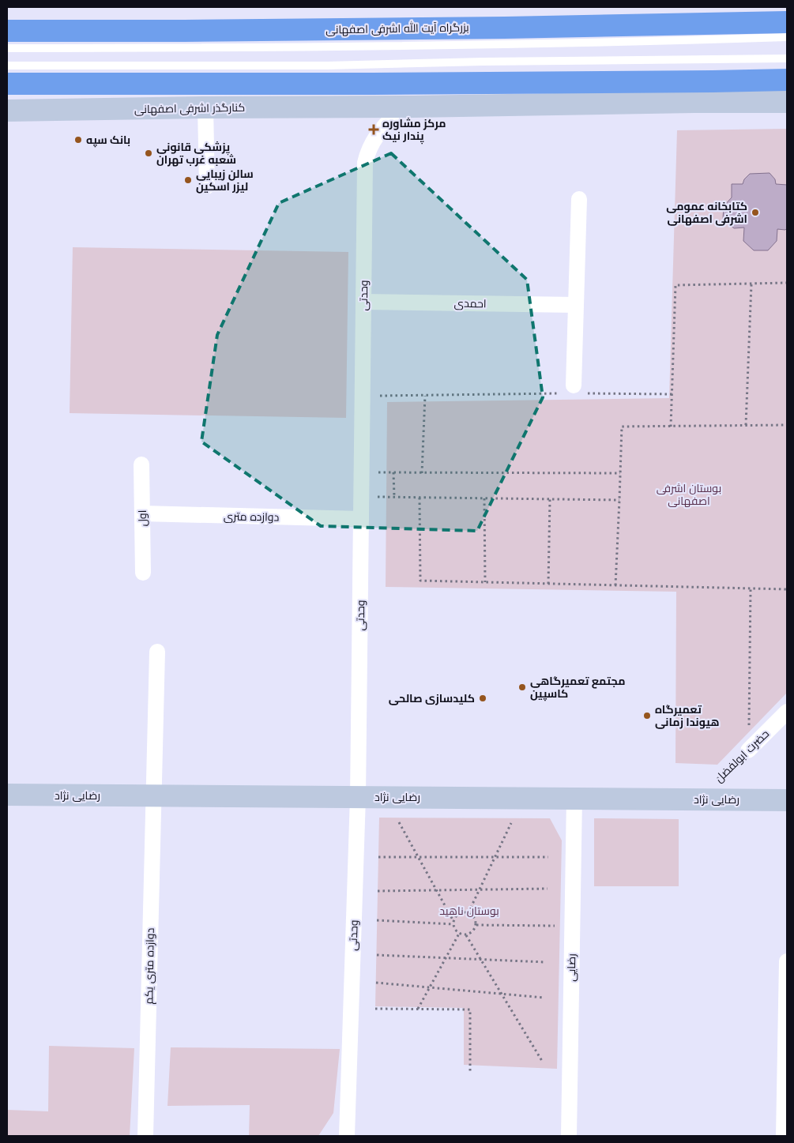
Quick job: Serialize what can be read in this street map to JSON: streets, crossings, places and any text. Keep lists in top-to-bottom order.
{
  "streets": {
    "highway": ["بزرگراه آیت الله اشرفی اصفهانی"],
    "main road": ["کنارگذر اشرفی اصفهانی", "رضایی نژاد"],
    "street": [
      "وحدتی",
      "احمدی",
      "دوازده متری",
      "اول",
      "حضرت ابولفضل",
      "دوازده متری یکم",
      "رضایی"
    ]
  },
  "crossings": [
    ["کنارگذر اشرفی اصفهانی", "وحدتی"],
    ["وحدتی", "احمدی"],
    ["وحدتی", "دوازده متری"],
    ["وحدتی", "رضایی نژاد"],
    ["دوازده متری", "اول"],
    ["حضرت ابولفضل", "رضایی نژاد"],
    ["رضایی نژاد", "دوازده متری یکم"],
    ["رضایی نژاد", "رضایی"]
  ],
  "parks": ["بوستان اشرفی اصفهانی", "بوستان ناهید"],
  "places": {
    "health": ["مرکز مشاوره پندار نیک"],
    "other": [
      "بانک سپه",
      "پزشکی قانونی شعبه غرب تهران",
      "سالن زیبایی لیزر اسکین",
      "کتابخانه عمومی اشرفی اصفهانی",
      "مجتمع تعمیرگاهی کاسپین",
      "کلیدسازى صالحى",
      "تعمیرگاه هیوندا زمانی"
    ]
  }
}
